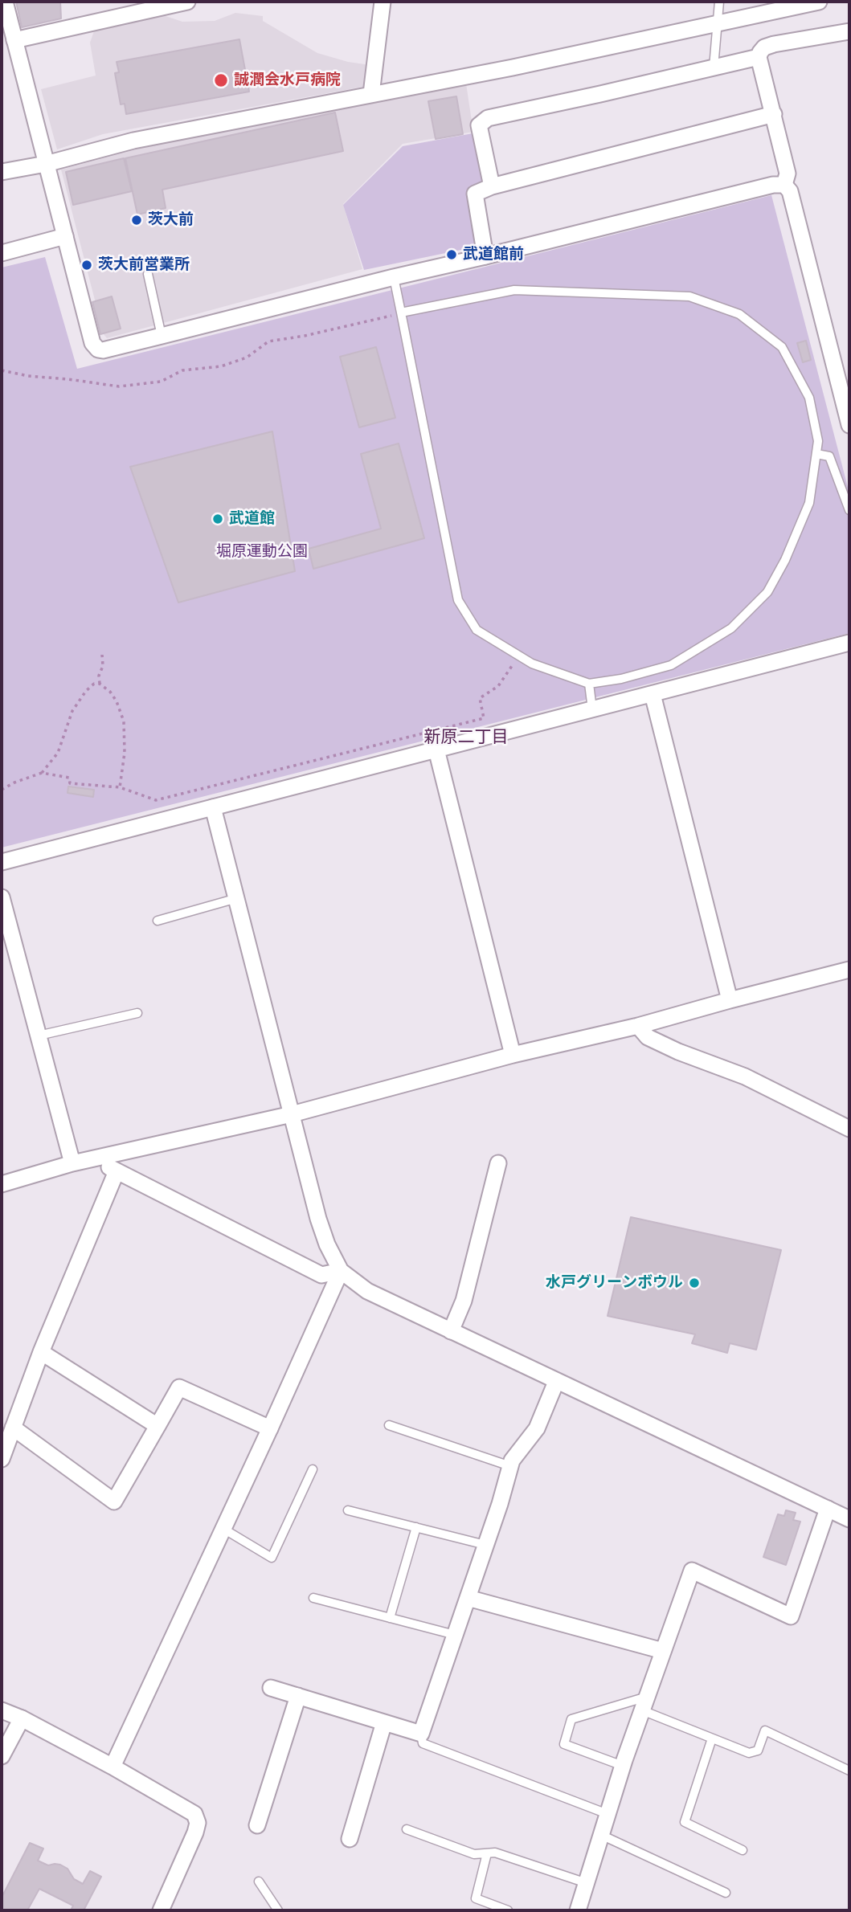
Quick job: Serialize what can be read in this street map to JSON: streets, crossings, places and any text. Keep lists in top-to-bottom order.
{
  "districts": ["新原二丁目"],
  "parks": ["堀原運動公園"],
  "places": [
    "誠潤会水戸病院",
    "茨大前",
    "武道館前",
    "茨大前営業所",
    "武道館",
    "水戸グリーンボウル"
  ]
}
